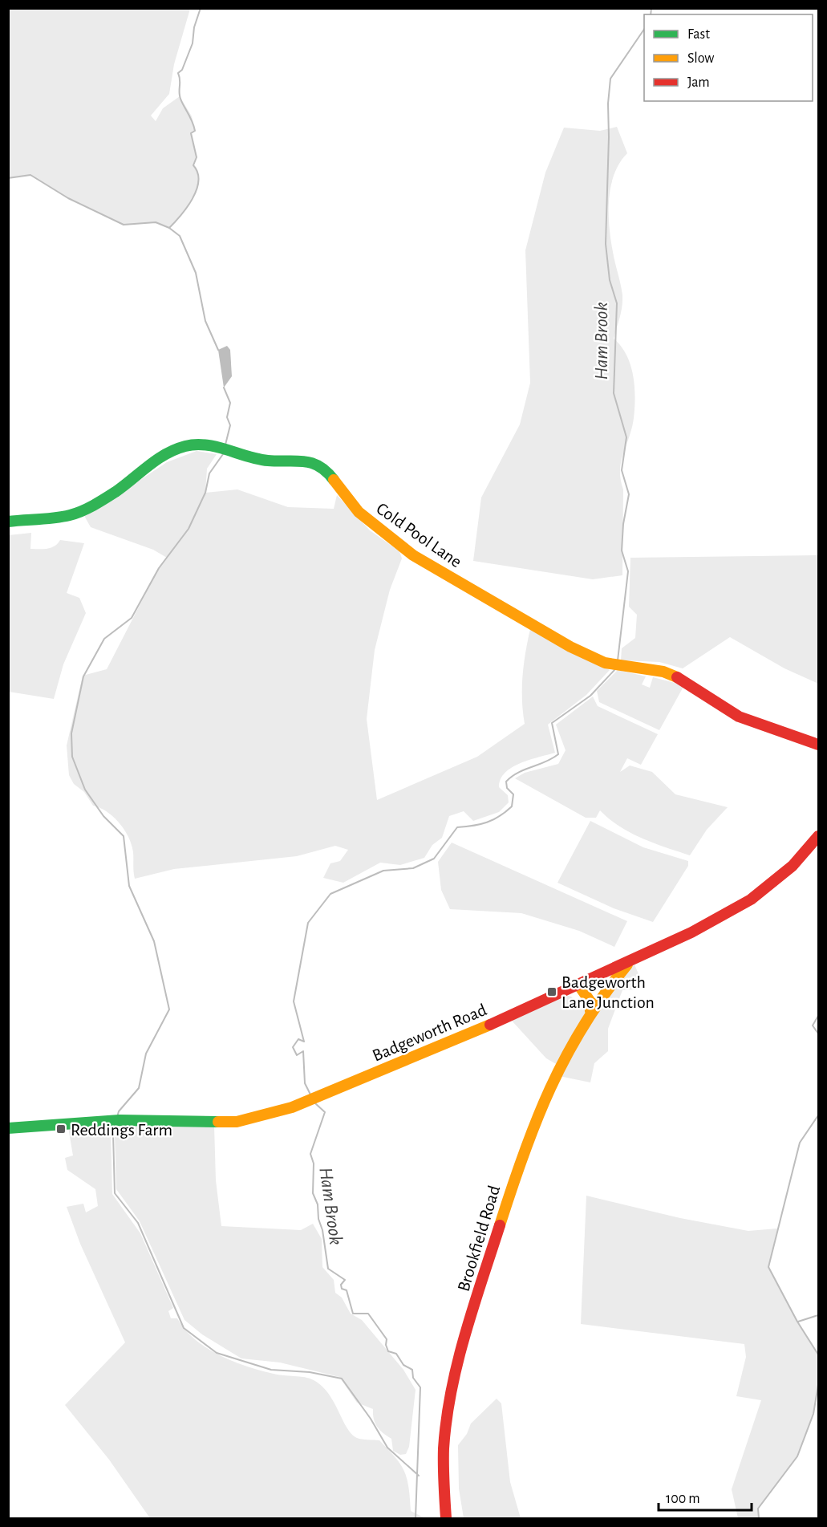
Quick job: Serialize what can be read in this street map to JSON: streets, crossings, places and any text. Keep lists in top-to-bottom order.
{
  "streets": {
    "street": ["Cold Pool Lane", "Badgeworth Road", "Brookfield Road"]
  },
  "crossings": [
    ["Badgeworth Road", "Brookfield Road"]
  ],
  "water": ["Ham Brook"],
  "places": {
    "transit": ["Badgeworth Lane Junction", "Reddings Farm"]
  },
  "legend": ["Fast", "Slow", "Jam"],
  "scale_bar": "100 m"
}
